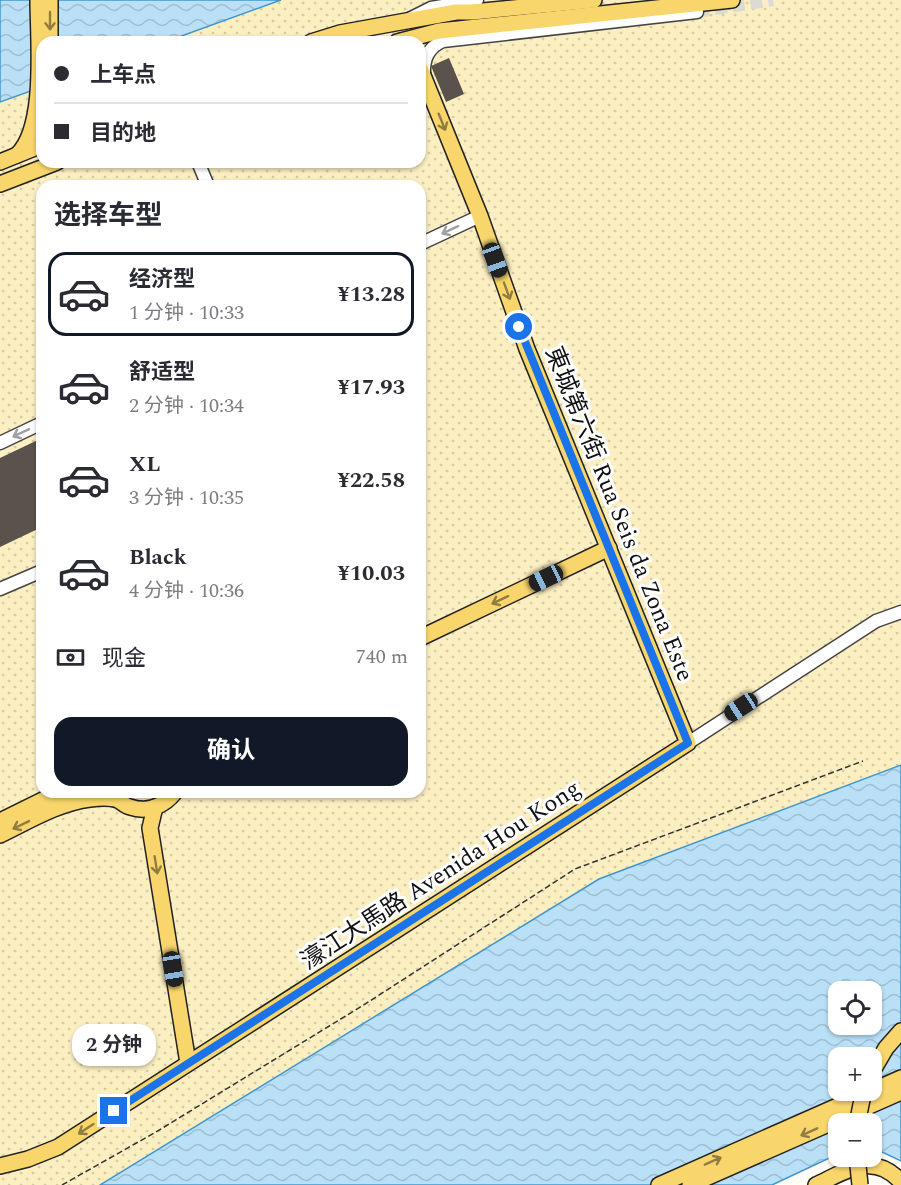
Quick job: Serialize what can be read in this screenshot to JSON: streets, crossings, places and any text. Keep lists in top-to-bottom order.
{
  "streets": {
    "main road": ["東城第六街 Rua Seis da Zona Este", "濠江大馬路 Avenida Hou Kong"]
  },
  "crossings": [
    ["東城第六街 Rua Seis da Zona Este", "濠江大馬路 Avenida Hou Kong"]
  ],
  "one_way": ["東城第六街 Rua Seis da Zona Este"],
  "page": {
    "banner": ["上车点", "目的地"],
    "heading": "选择车型",
    "list": [
      {
        "name": "经济型",
        "note": "1 分钟 · 10:33",
        "value": "¥13.28"
      },
      {
        "name": "舒适型",
        "note": "2 分钟 · 10:34",
        "value": "¥17.93"
      },
      {
        "name": "XL",
        "note": "3 分钟 · 10:35",
        "value": "¥22.58"
      },
      {
        "name": "Black",
        "note": "4 分钟 · 10:36",
        "value": "¥10.03"
      }
    ],
    "pay": ["现金", "740 m"],
    "buttons": "确认",
    "map_buttons": ["+", "−"],
    "bubble": "2 分钟"
  }
}
